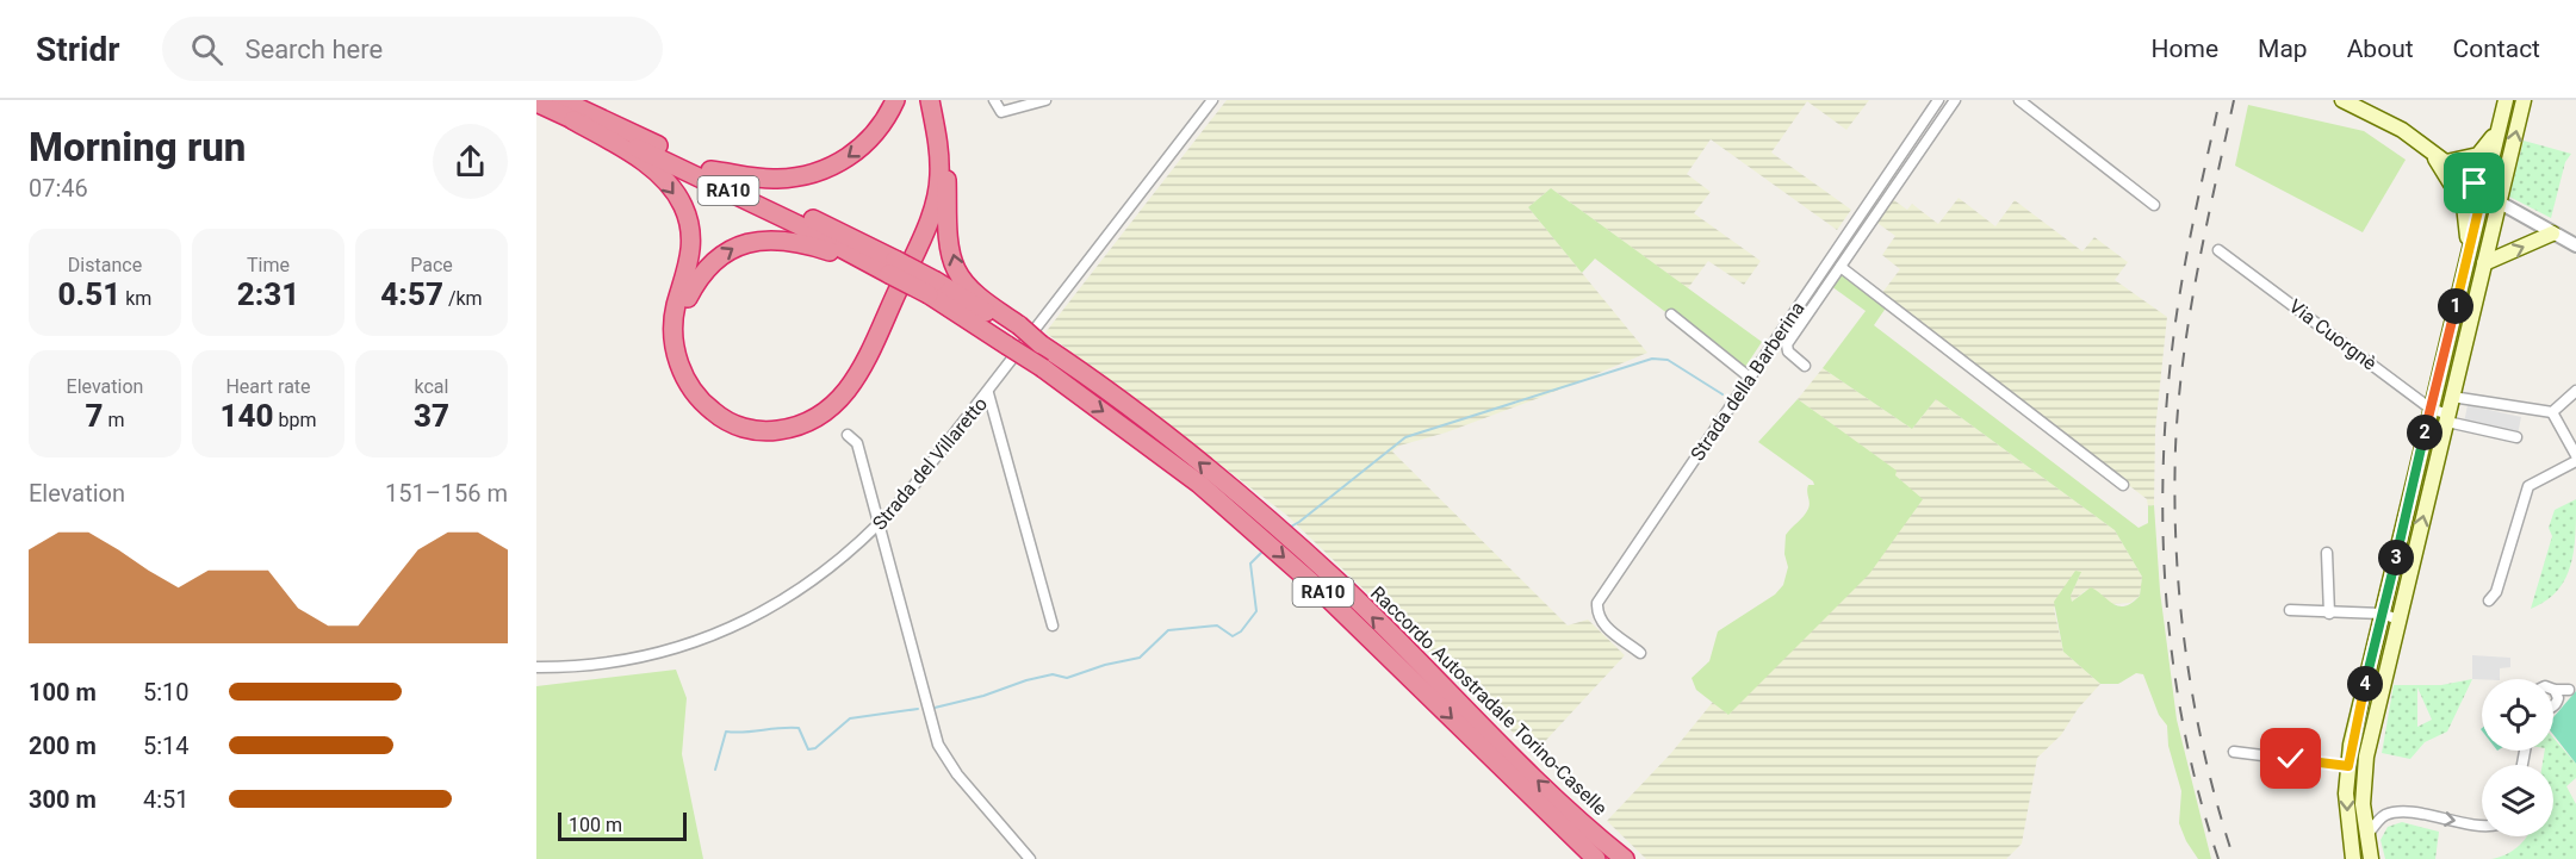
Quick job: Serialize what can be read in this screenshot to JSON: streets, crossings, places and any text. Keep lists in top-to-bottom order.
{
  "streets": {
    "highway": ["RA10", "Raccordo Autostradale Torino-Caselle"],
    "street": ["Via Cuorgnè", "Strada della Barberina", "Strada del Villaretto"]
  },
  "scale_bar": "100 m",
  "page": {
    "header": "Stridr",
    "search": "Search here",
    "nav": [
      "Home",
      "Map",
      "About",
      "Contact"
    ],
    "heading": ["Morning run", "07:46"],
    "stats": [
      ["Distance", "0.51 km"],
      ["Time", "2:31"],
      ["Pace", "4:57 /km"],
      ["Elevation", "7 m"],
      ["Heart rate", "140 bpm"],
      ["kcal", "37"]
    ],
    "pins": [
      "1",
      "2",
      "3",
      "4"
    ],
    "chart": ["Elevation", "151–156 m"],
    "list": [
      {
        "name": "100 m",
        "note": "5:10"
      },
      {
        "name": "200 m",
        "note": "5:14"
      },
      {
        "name": "300 m",
        "note": "4:51"
      }
    ],
    "scale": "100 m"
  }
}
